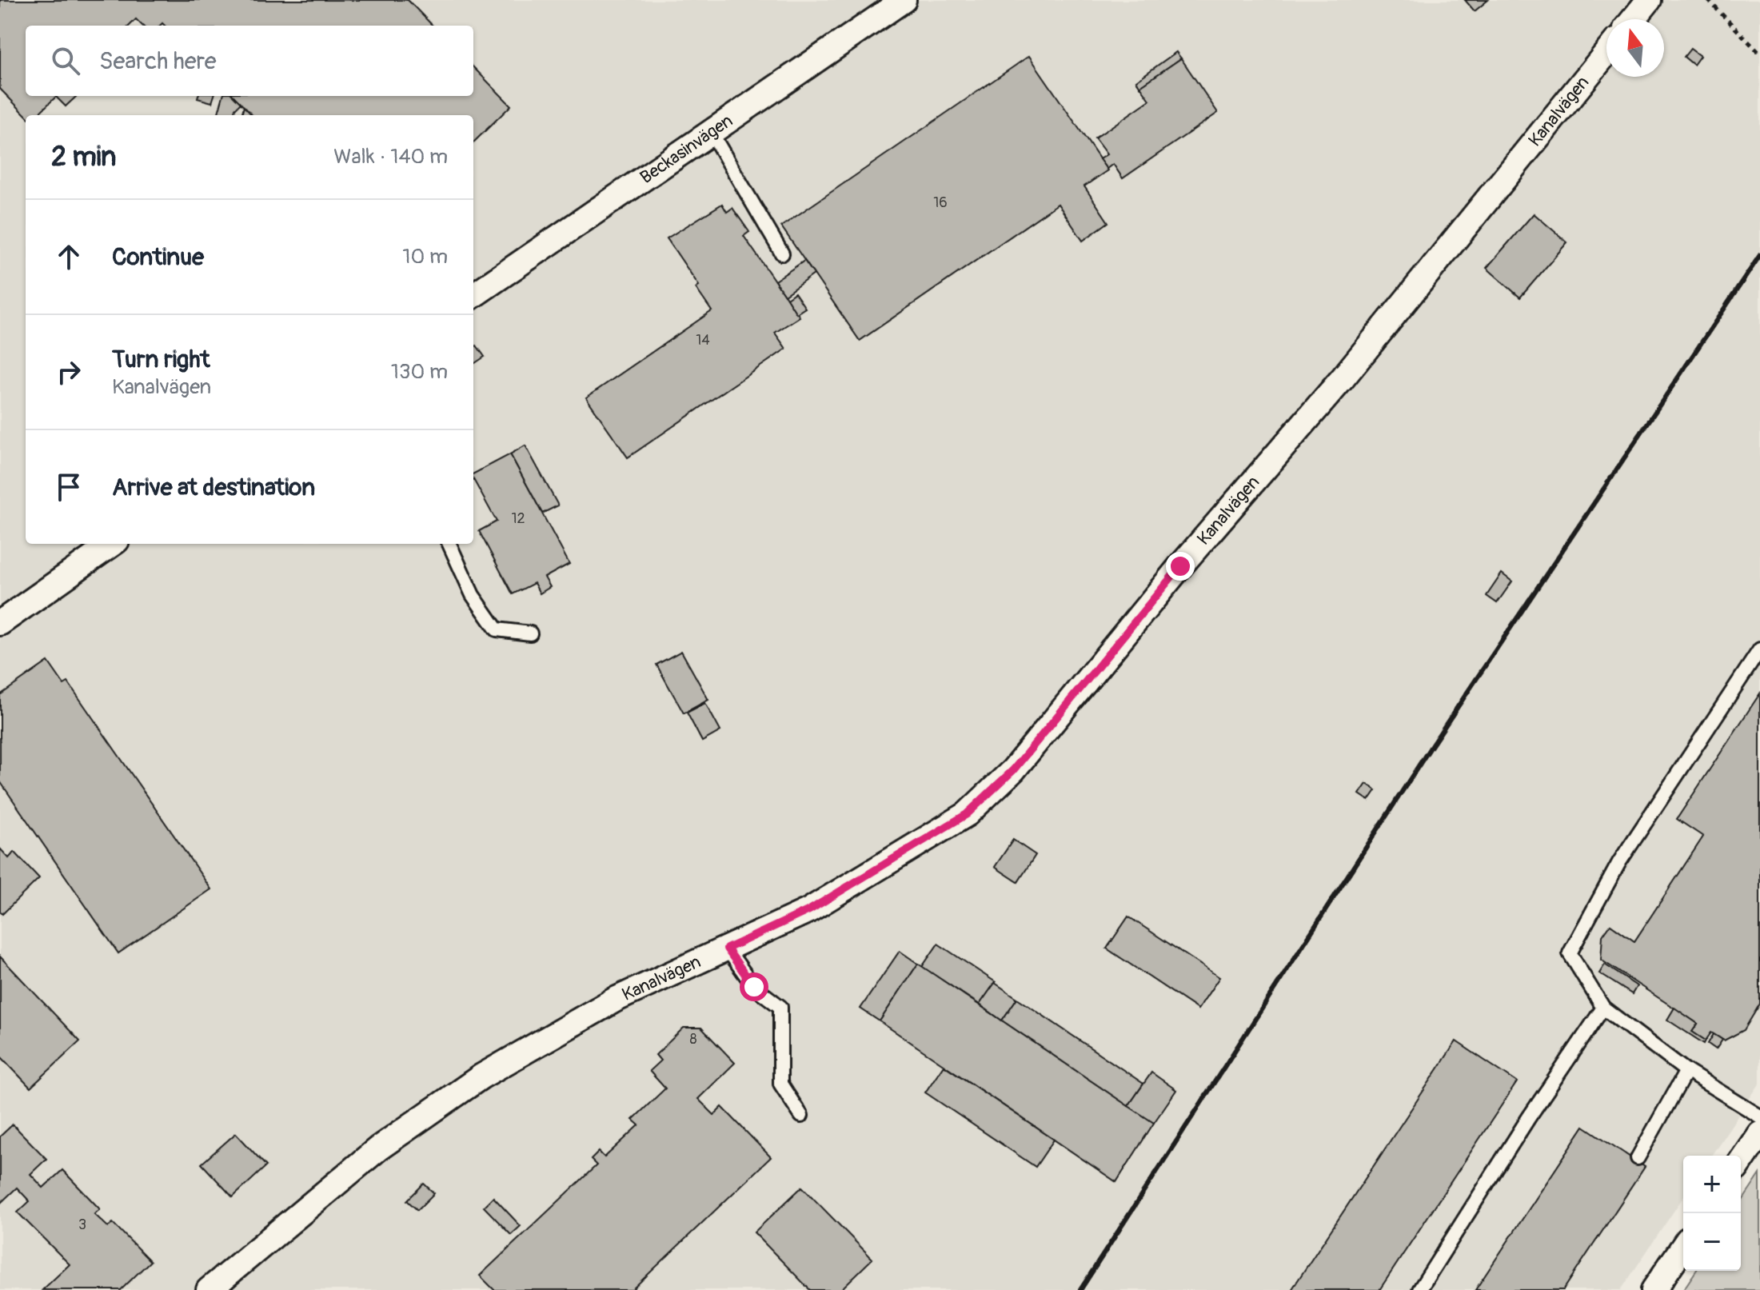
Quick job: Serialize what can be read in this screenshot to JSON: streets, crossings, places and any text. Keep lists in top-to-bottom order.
{
  "streets": {
    "street": ["Kanalvägen", "Beckasinvägen"]
  },
  "house_numbers": [
    "16",
    "14",
    "12",
    "8",
    "3"
  ],
  "north": "top",
  "page": {
    "search": "Search here",
    "heading": ["2 min", "Walk · 140 m"],
    "list": [
      ["Continue", "10 m"],
      ["Turn right", "Kanalvägen", "130 m"],
      "Arrive at destination"
    ],
    "map_buttons": ["+", "−"]
  }
}
